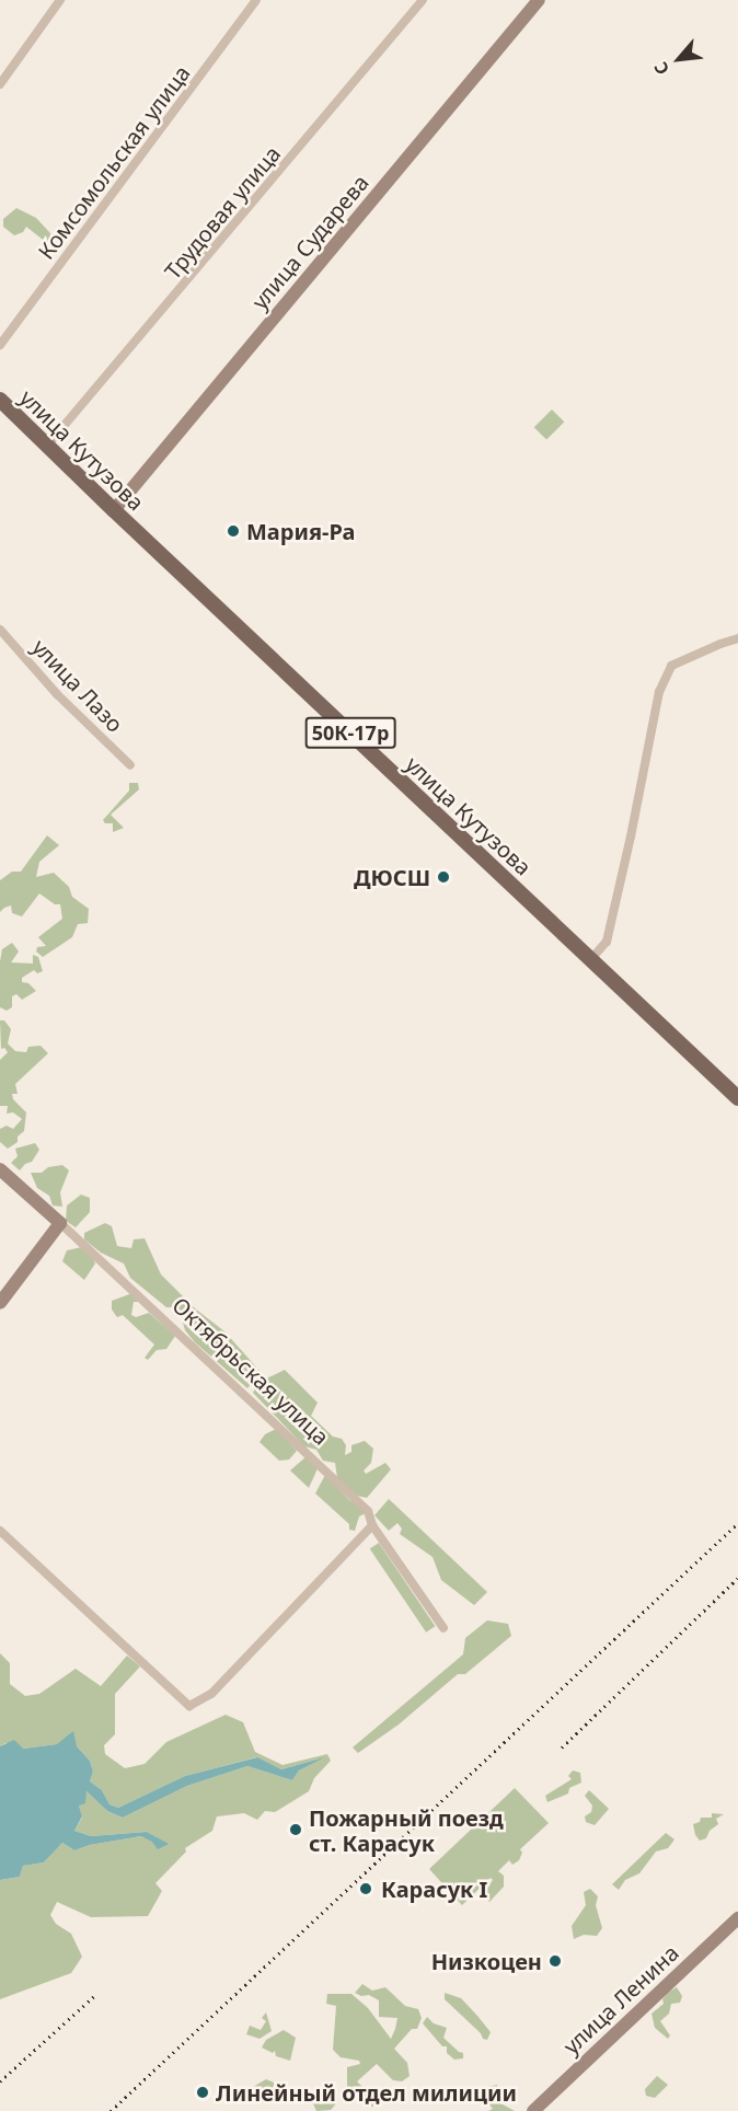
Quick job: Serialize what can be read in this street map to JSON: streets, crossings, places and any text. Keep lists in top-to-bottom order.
{
  "streets": {
    "main road": ["улица Кутузова", "50К-17р"],
    "street": [
      "Комсомольская улица",
      "Трудовая улица",
      "улица Сударева",
      "улица Лазо",
      "Октябрьская улица",
      "улица Ленина"
    ]
  },
  "crossings": [
    ["Трудовая улица", "улица Кутузова"],
    ["улица Сударева", "улица Кутузова"]
  ],
  "places": [
    "Мария-Ра",
    "ДЮСШ",
    "Пожарный поезд ст. Карасук",
    "Карасук I",
    "Низкоцен",
    "Линейный отдел милиции"
  ],
  "north": "bottom left"
}
